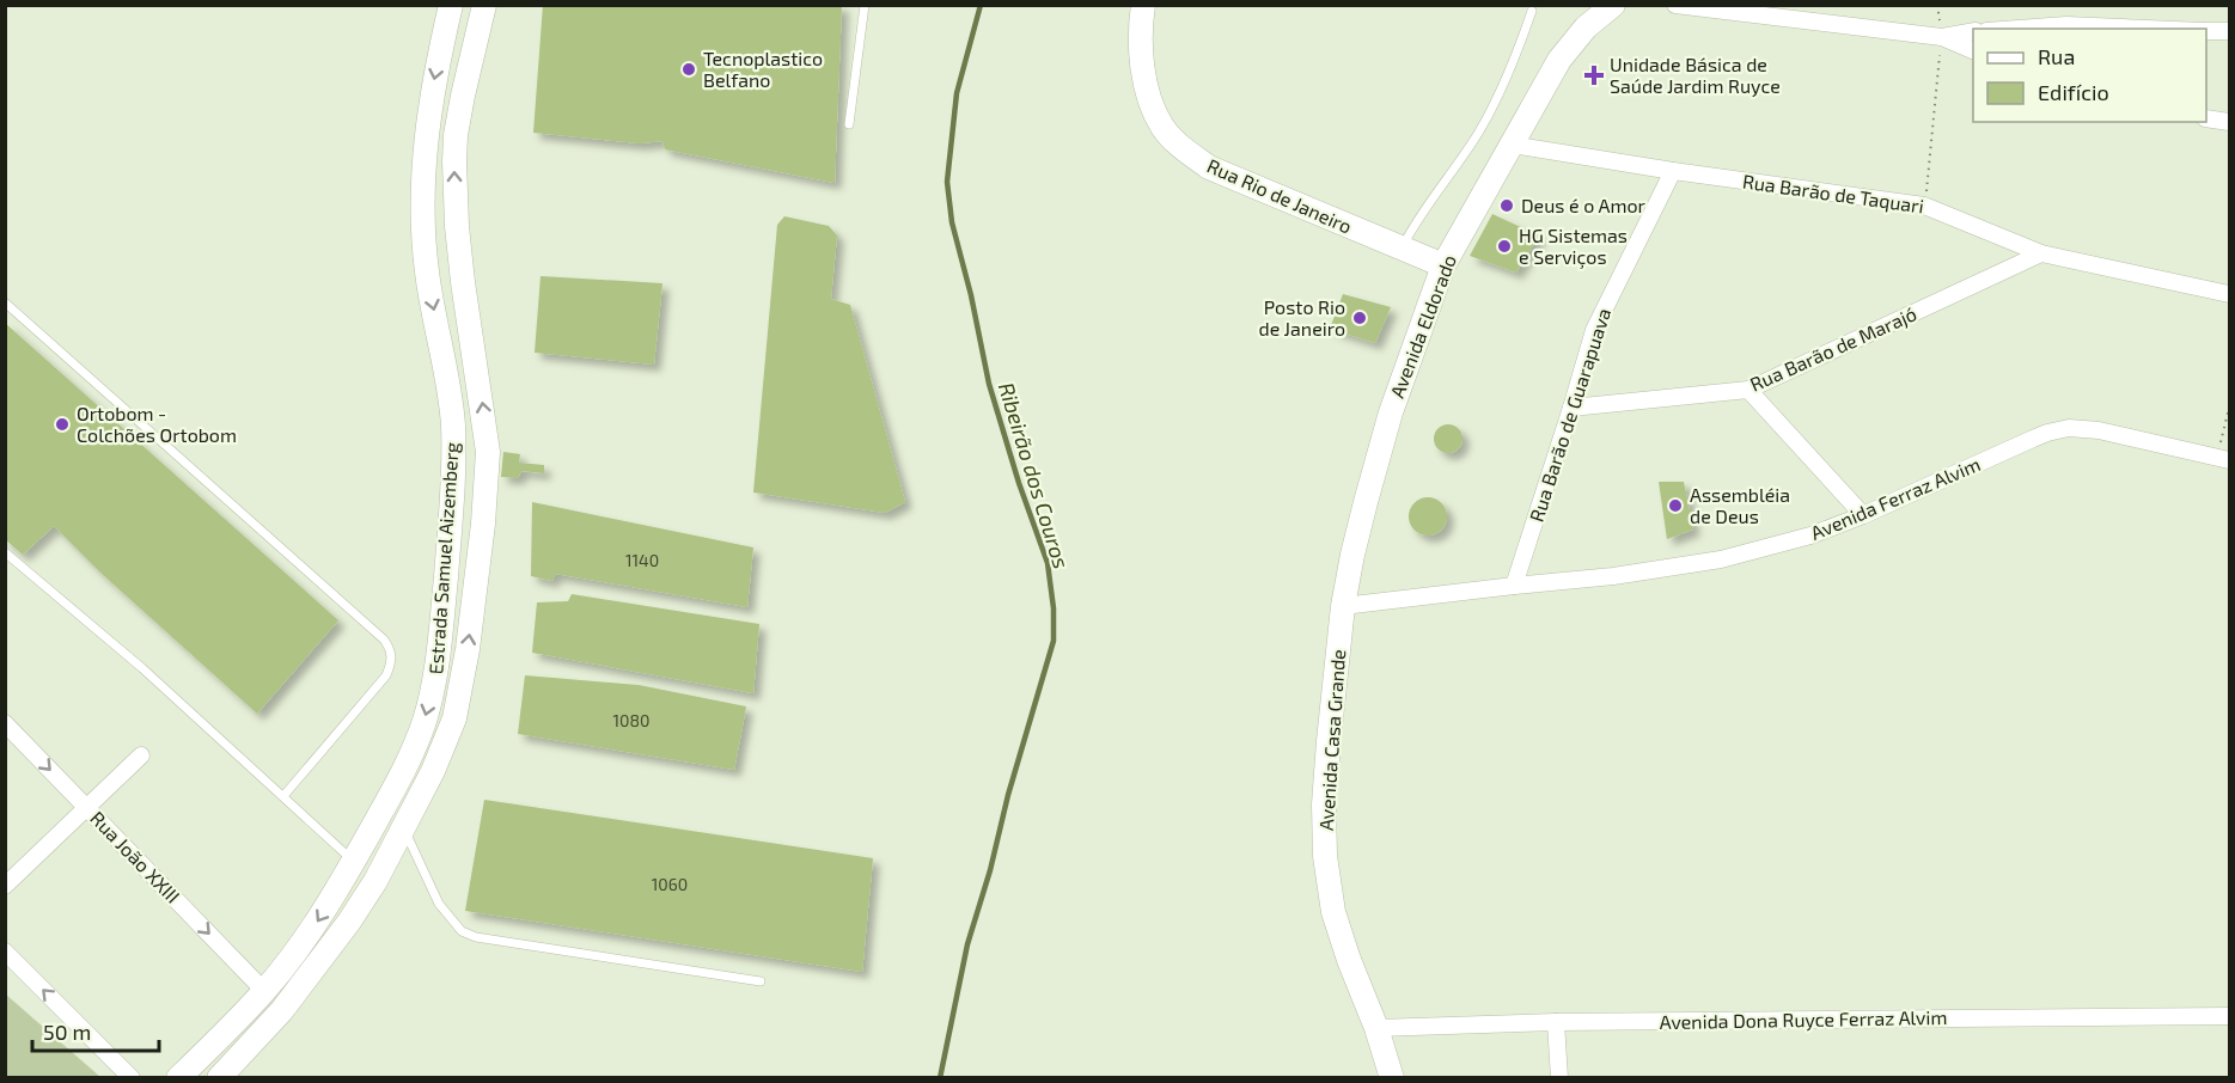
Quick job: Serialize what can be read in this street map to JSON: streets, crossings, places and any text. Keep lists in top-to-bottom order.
{
  "streets": {
    "main road": [
      "Rua Rio de Janeiro",
      "Avenida Eldorado",
      "Estrada Samuel Aizemberg",
      "Avenida Casa Grande"
    ],
    "street": [
      "Rua Barão de Taquari",
      "Rua Barão de Marajó",
      "Rua Barão de Guarapuava",
      "Avenida Ferraz Alvim",
      "Rua João XXIII",
      "Avenida Dona Ruyce Ferraz Alvim"
    ]
  },
  "crossings": [
    ["Rua Barão de Taquari", "Avenida Eldorado"],
    ["Rua Barão de Taquari", "Rua Barão de Marajó"],
    ["Rua Barão de Taquari", "Rua Barão de Guarapuava"],
    ["Rua Rio de Janeiro", "Avenida Eldorado"],
    ["Avenida Eldorado", "Avenida Ferraz Alvim"],
    ["Avenida Eldorado", "Avenida Casa Grande"],
    ["Rua Barão de Marajó", "Rua Barão de Guarapuava"],
    ["Rua Barão de Guarapuava", "Avenida Ferraz Alvim"],
    ["Avenida Ferraz Alvim", "Avenida Casa Grande"],
    ["Estrada Samuel Aizemberg", "Rua João XXIII"],
    ["Avenida Casa Grande", "Avenida Dona Ruyce Ferraz Alvim"]
  ],
  "one_way": ["Rua João XXIII"],
  "water": ["Ribeirão dos Couros"],
  "places": {
    "other": [
      "Tecnoplastico Belfano",
      "Deus é o Amor",
      "HG Sistemas e Serviços",
      "Posto Rio de Janeiro",
      "Ortobom - Colchões Ortobom",
      "Assembléia de Deus"
    ],
    "health": ["Unidade Básica de Saúde Jardim Ruyce"]
  },
  "house_numbers": ["1140", "1080", "1060"],
  "legend": ["Rua", "Edifício"],
  "scale_bar": "50 m"
}
